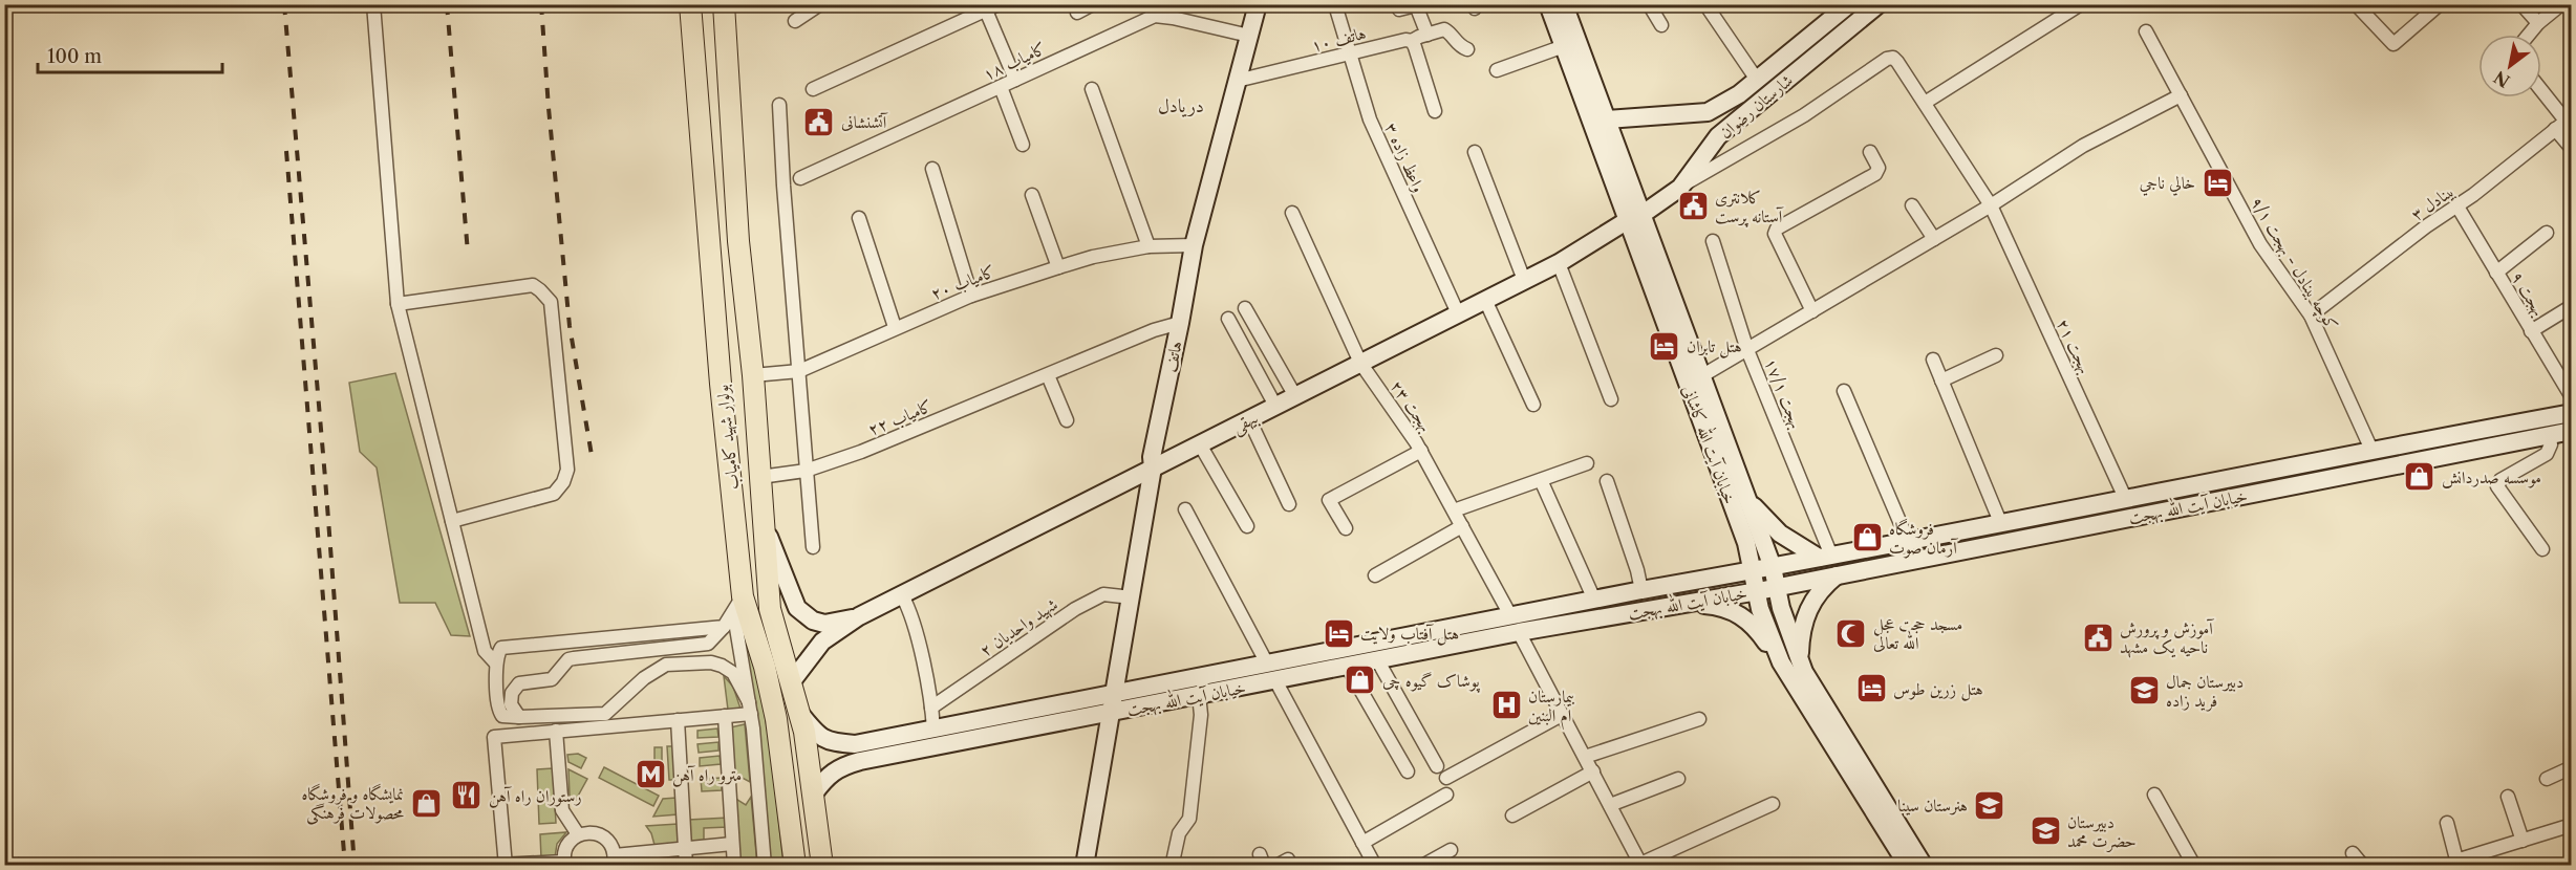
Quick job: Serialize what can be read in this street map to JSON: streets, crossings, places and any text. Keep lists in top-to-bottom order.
{
  "streets": {
    "main road": [
      "شارستان رضوان",
      "هاتف",
      "بیهقی",
      "بولوار شهید کامیاب",
      "خیابان آیت الله کاشانی",
      "خیابان آیت الله بهجت"
    ],
    "street": [
      "هاتف ۱۰",
      "کامیاب ۱۸",
      "واعظ زاده ۳",
      "بینادل ۳",
      "کوچه بینادل - بهجت ۹/۱",
      "کامیاب ۲۰",
      "بهجت ۹",
      "بهجت ۲۱",
      "بهجت ۱۷/۱",
      "بهجت ۲۳",
      "کامیاب ۲۲",
      "شهید واحدیان ۲"
    ]
  },
  "crossings": [
    ["هاتف ۱۰", "واعظ زاده ۳"],
    ["هاتف ۱۰", "هاتف"],
    ["کامیاب ۱۸", "هاتف"],
    ["شارستان رضوان", "بهجت ۲۱"],
    ["شارستان رضوان", "بیهقی"],
    ["شارستان رضوان", "خیابان آیت الله کاشانی"],
    ["واعظ زاده ۳", "بیهقی"],
    ["بینادل ۳", "کوچه بینادل - بهجت ۹/۱"],
    ["بینادل ۳", "بهجت ۹"],
    ["کوچه بینادل - بهجت ۹/۱", "خیابان آیت الله بهجت"],
    ["کامیاب ۲۰", "هاتف"],
    ["کامیاب ۲۰", "بولوار شهید کامیاب"],
    ["بهجت ۲۱", "خیابان آیت الله بهجت"],
    ["هاتف", "کامیاب ۲۲"],
    ["هاتف", "بیهقی"],
    ["هاتف", "خیابان آیت الله بهجت"],
    ["هاتف", "شهید واحدیان ۲"],
    ["بهجت ۱۷/۱", "خیابان آیت الله بهجت"],
    ["بهجت ۲۳", "بیهقی"],
    ["بهجت ۲۳", "خیابان آیت الله بهجت"],
    ["کامیاب ۲۲", "بولوار شهید کامیاب"],
    ["بیهقی", "خیابان آیت الله کاشانی"],
    ["بولوار شهید کامیاب", "خیابان آیت الله بهجت"],
    ["خیابان آیت الله کاشانی", "خیابان آیت الله بهجت"]
  ],
  "districts": ["دریادل"],
  "places": {
    "public building": ["آتشنشانی", "کلانتری آستانه پرست", "آموزش و پرورش ناحیه یک مشهد"],
    "hotel": [
      "خالي ناجي",
      "هتل تابران",
      "هتل آفتاب ولایت",
      "هتل زرین طوس"
    ],
    "shop": [
      "موسسه صدردانش",
      "فروشگاه آرمان صوت",
      "پوشاک گیوه چی",
      "نمایشگاه و فروشگاه محصولات فرهنگی"
    ],
    "mosque": ["مسجد حجت عجل الله تعالی"],
    "school or university": ["دبیرستان جمال فرید زاده", "هنرستان سینا", "دبیرستان حضرت محمد"],
    "hospital": ["بیمارستان ام البنین"],
    "metro station": ["مترو راه آهن"],
    "restaurant": ["رستوران راه آهن"]
  },
  "scale_bar": "100 m",
  "north": "bottom left"
}
